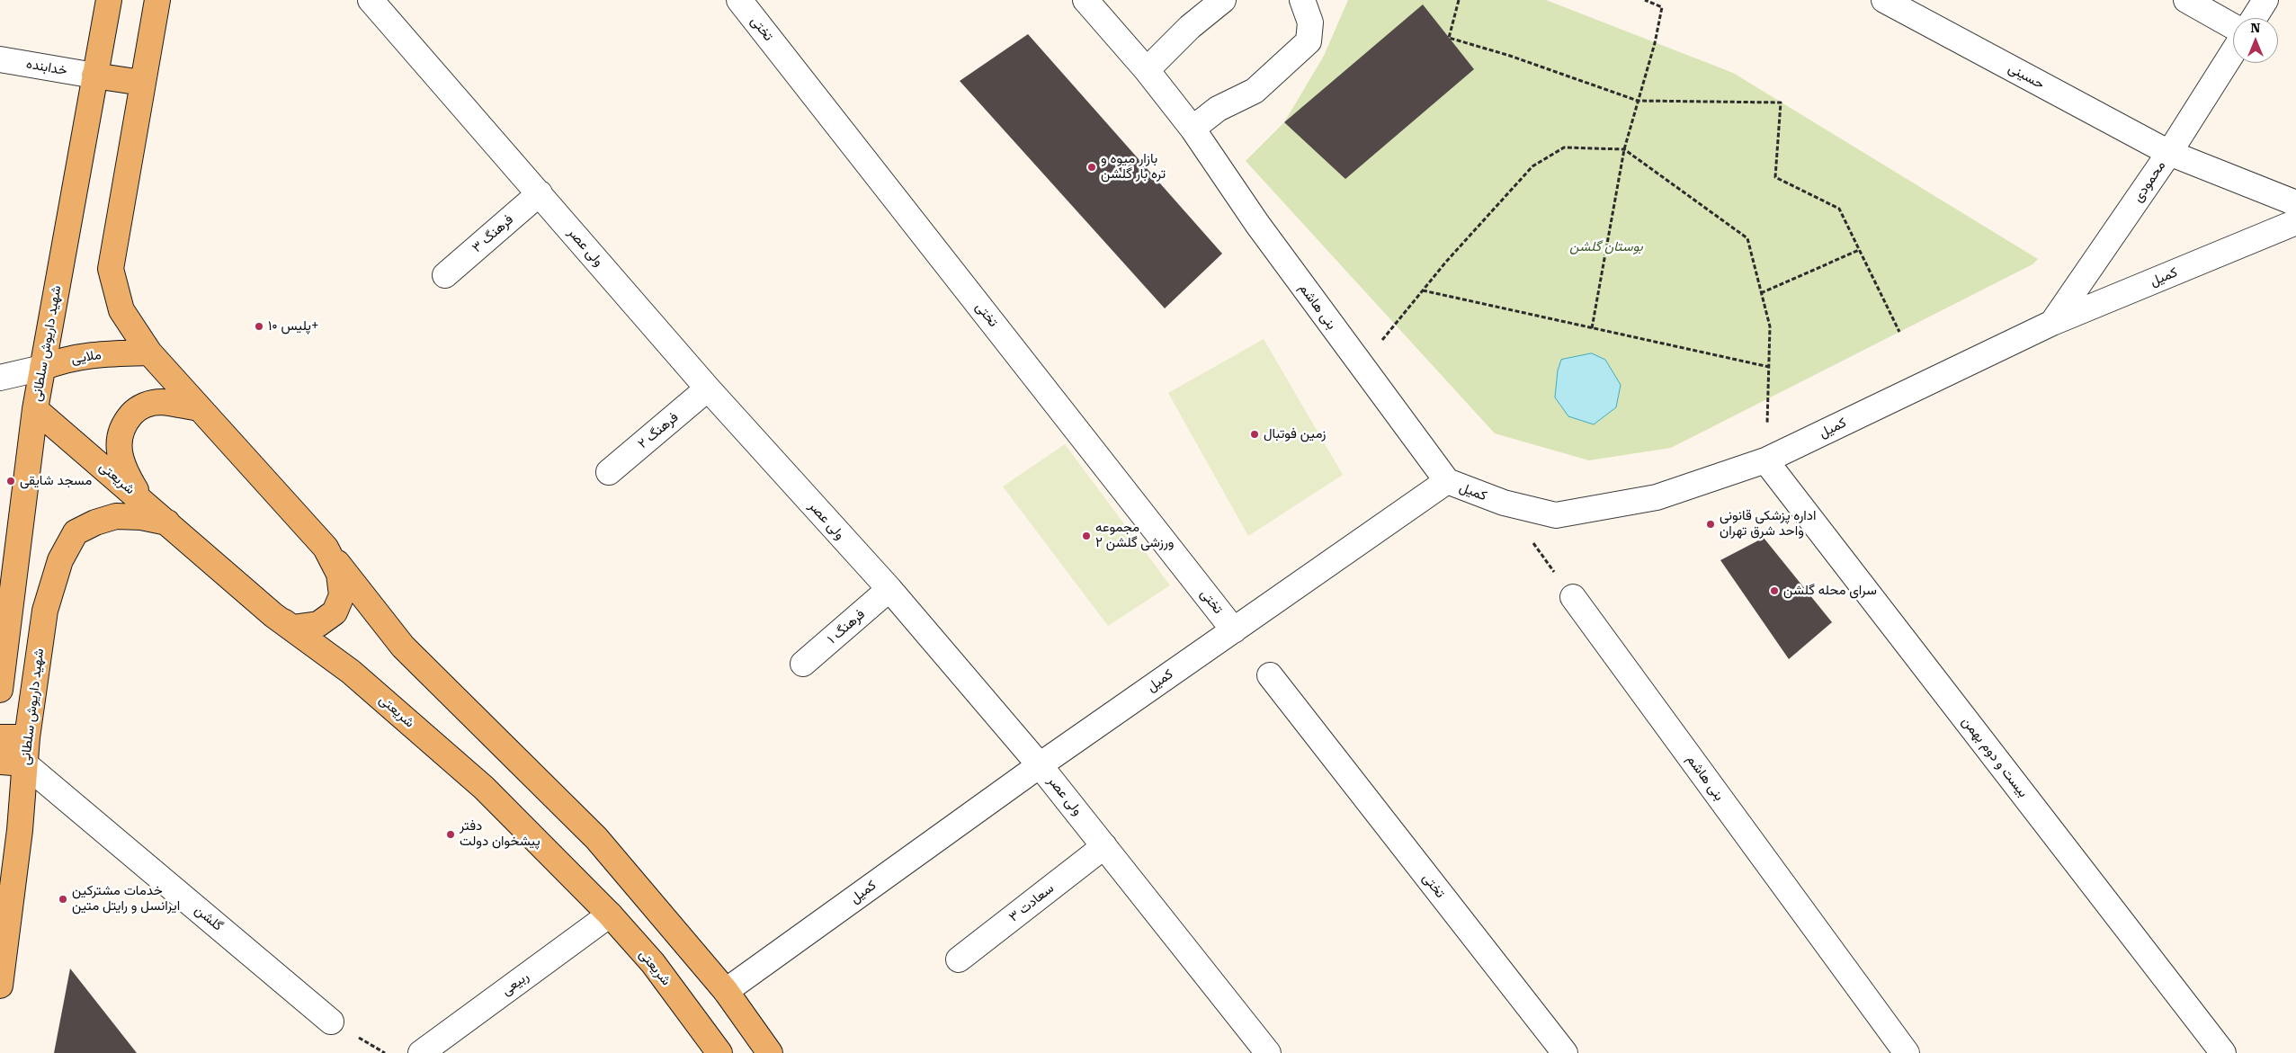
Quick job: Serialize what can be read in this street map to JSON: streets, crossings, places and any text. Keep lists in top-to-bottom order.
{
  "streets": {
    "main road": ["شهید داریوش سلطانی", "ملایی", "شریعتی"],
    "street": [
      "تختی",
      "خدابنده",
      "حسینی",
      "محمودی",
      "فرهنگ ۳",
      "ولی عصر",
      "کمیل",
      "بنی هاشم",
      "فرهنگ ۲",
      "فرهنگ ۱",
      "بیست و دوم بهمن",
      "سعادت ۳",
      "گلشن",
      "ربیعی"
    ]
  },
  "crossings": [
    ["تختی", "کمیل"],
    ["خدابنده", "شهید داریوش سلطانی"],
    ["حسینی", "محمودی"],
    ["محمودی", "کمیل"],
    ["فرهنگ ۳", "ولی عصر"],
    ["ولی عصر", "کمیل"],
    ["ولی عصر", "فرهنگ ۲"],
    ["ولی عصر", "فرهنگ ۱"],
    ["ولی عصر", "سعادت ۳"],
    ["کمیل", "بنی هاشم"],
    ["کمیل", "بیست و دوم بهمن"],
    ["شهید داریوش سلطانی", "ملایی"],
    ["شهید داریوش سلطانی", "شریعتی"],
    ["شهید داریوش سلطانی", "گلشن"],
    ["شریعتی", "ربیعی"]
  ],
  "parks": ["بوستان گلشن"],
  "places": [
    "بازار میوه و تره بار گلشن",
    "پلیس ۱۰+",
    "زمین فوتبال",
    "مسجد شایقی",
    "اداره پزشكی قانونی واحد شرق تهران",
    "مجموعه ورزشی گلشن ۲",
    "سرای محله گلشن",
    "دفتر پیشخوان دولت",
    "خدمات مشترکین ایرانسل و رایتل متین"
  ],
  "north": "top"
}
